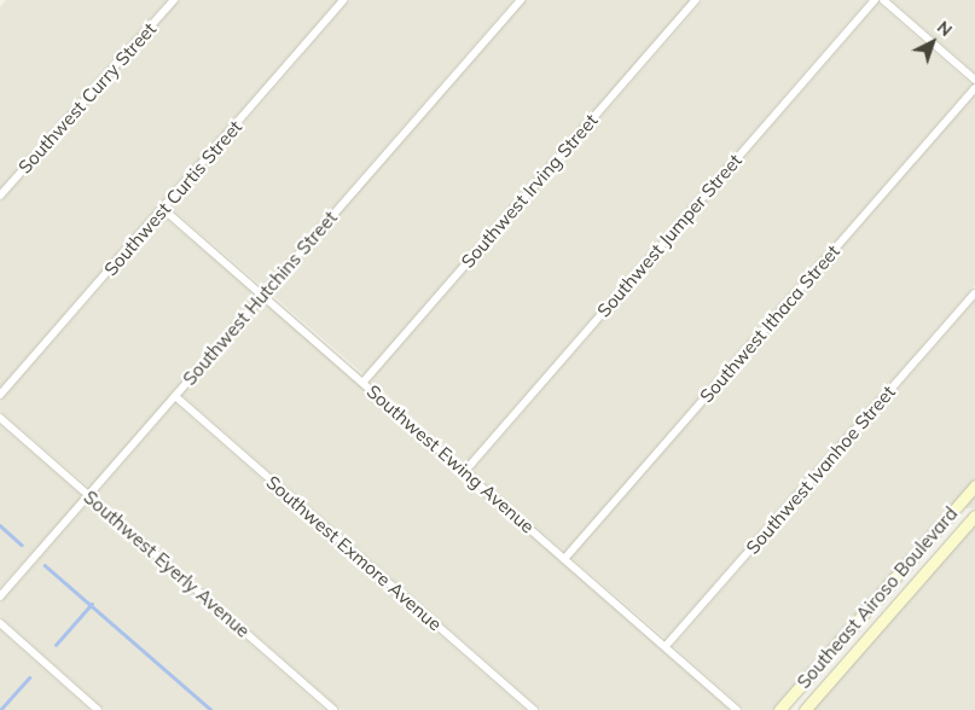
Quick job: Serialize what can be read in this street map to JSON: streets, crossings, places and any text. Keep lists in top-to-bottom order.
{
  "streets": {
    "main road": ["Southeast Airoso Boulevard"],
    "street": [
      "Southwest Curry Street",
      "Southwest Irving Street",
      "Southwest Curtis Street",
      "Southwest Jumper Street",
      "Southwest Hutchins Street",
      "Southwest Ithaca Street",
      "Southwest Ewing Avenue",
      "Southwest Ivanhoe Street",
      "Southwest Exmore Avenue",
      "Southwest Eyerly Avenue"
    ]
  },
  "crossings": [
    ["Southwest Irving Street", "Southwest Ewing Avenue"],
    ["Southwest Curtis Street", "Southwest Ewing Avenue"],
    ["Southwest Jumper Street", "Southwest Ewing Avenue"],
    ["Southwest Hutchins Street", "Southwest Ewing Avenue"],
    ["Southwest Hutchins Street", "Southwest Exmore Avenue"],
    ["Southwest Hutchins Street", "Southwest Eyerly Avenue"],
    ["Southwest Ithaca Street", "Southwest Ewing Avenue"],
    ["Southwest Ewing Avenue", "Southwest Ivanhoe Street"]
  ],
  "north": "top right"
}
